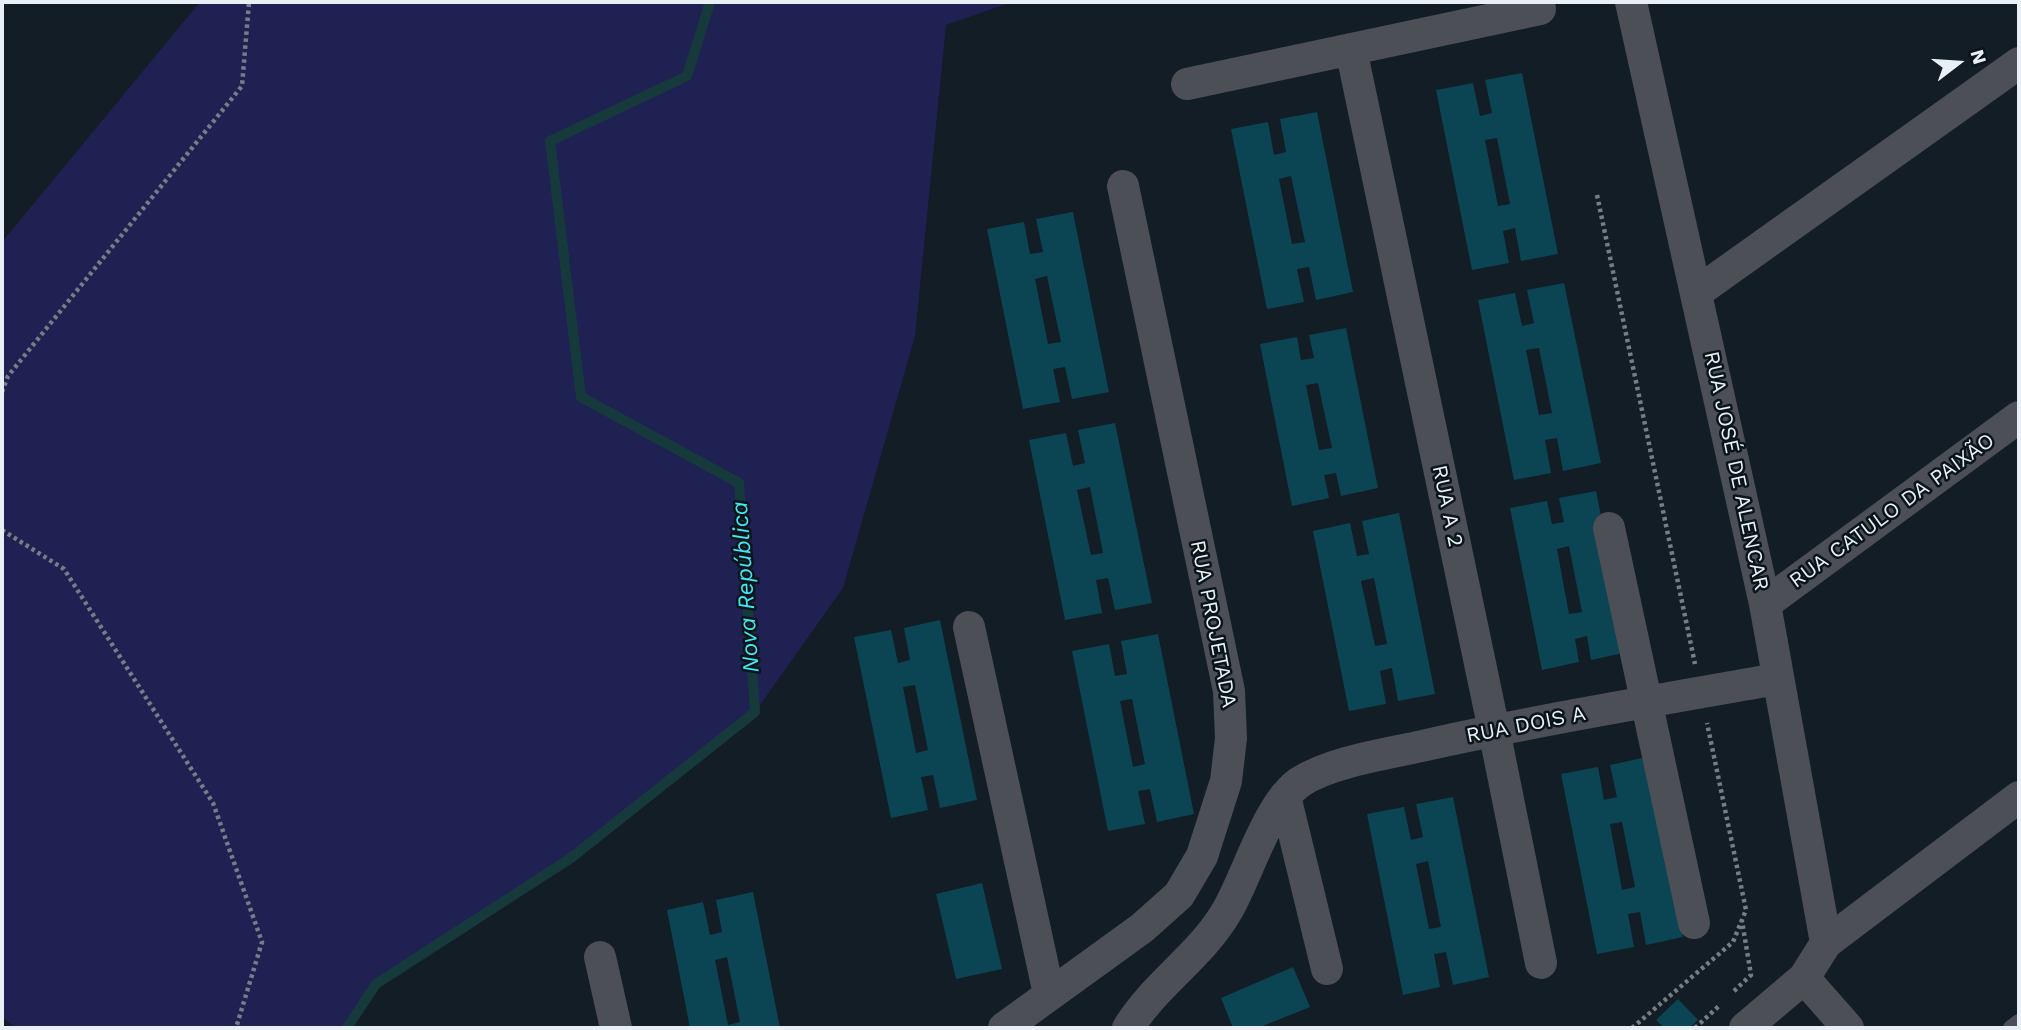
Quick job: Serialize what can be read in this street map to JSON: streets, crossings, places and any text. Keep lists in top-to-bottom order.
{
  "streets": {
    "street": [
      "RUA JOSÉ DE ALENCAR",
      "RUA A 2",
      "RUA CATULO DA PAIXÃO",
      "RUA PROJETADA",
      "RUA DOIS A"
    ]
  },
  "crossings": [
    ["RUA JOSÉ DE ALENCAR", "RUA CATULO DA PAIXÃO"],
    ["RUA JOSÉ DE ALENCAR", "RUA DOIS A"],
    ["RUA A 2", "RUA DOIS A"]
  ],
  "water": ["Nova República"],
  "north": "right"
}
